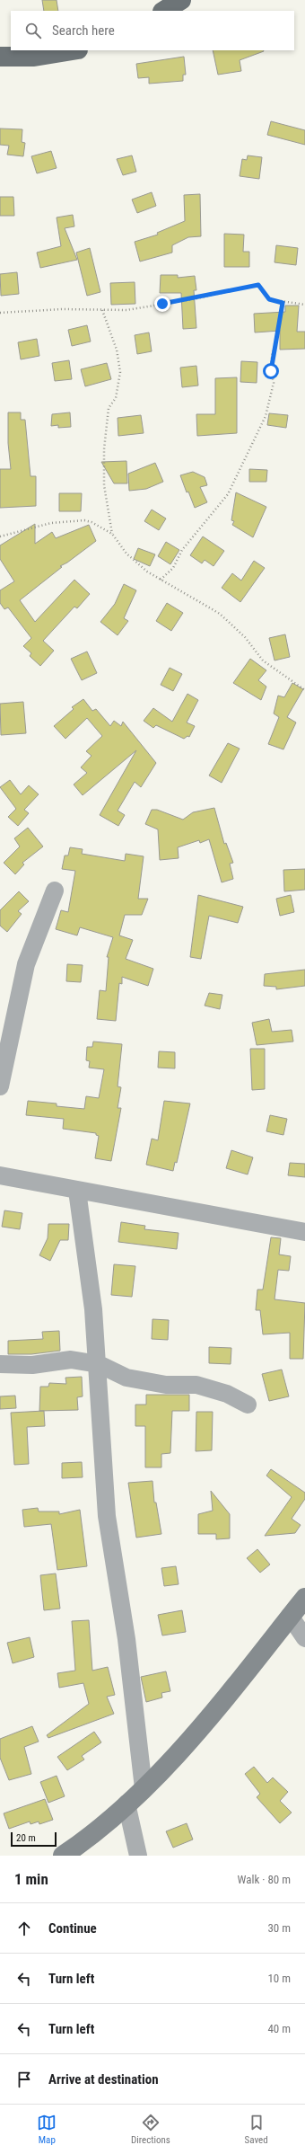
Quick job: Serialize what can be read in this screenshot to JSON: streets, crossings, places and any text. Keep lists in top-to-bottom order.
{
  "scale_bar": "20 m",
  "page": {
    "search": "Search here",
    "scale": "20 m",
    "heading": ["1 min", "Walk · 80 m"],
    "list": [
      ["Continue", "30 m"],
      ["Turn left", "10 m"],
      ["Turn left", "40 m"],
      "Arrive at destination"
    ],
    "nav": ["Map", "Directions", "Saved"]
  }
}
